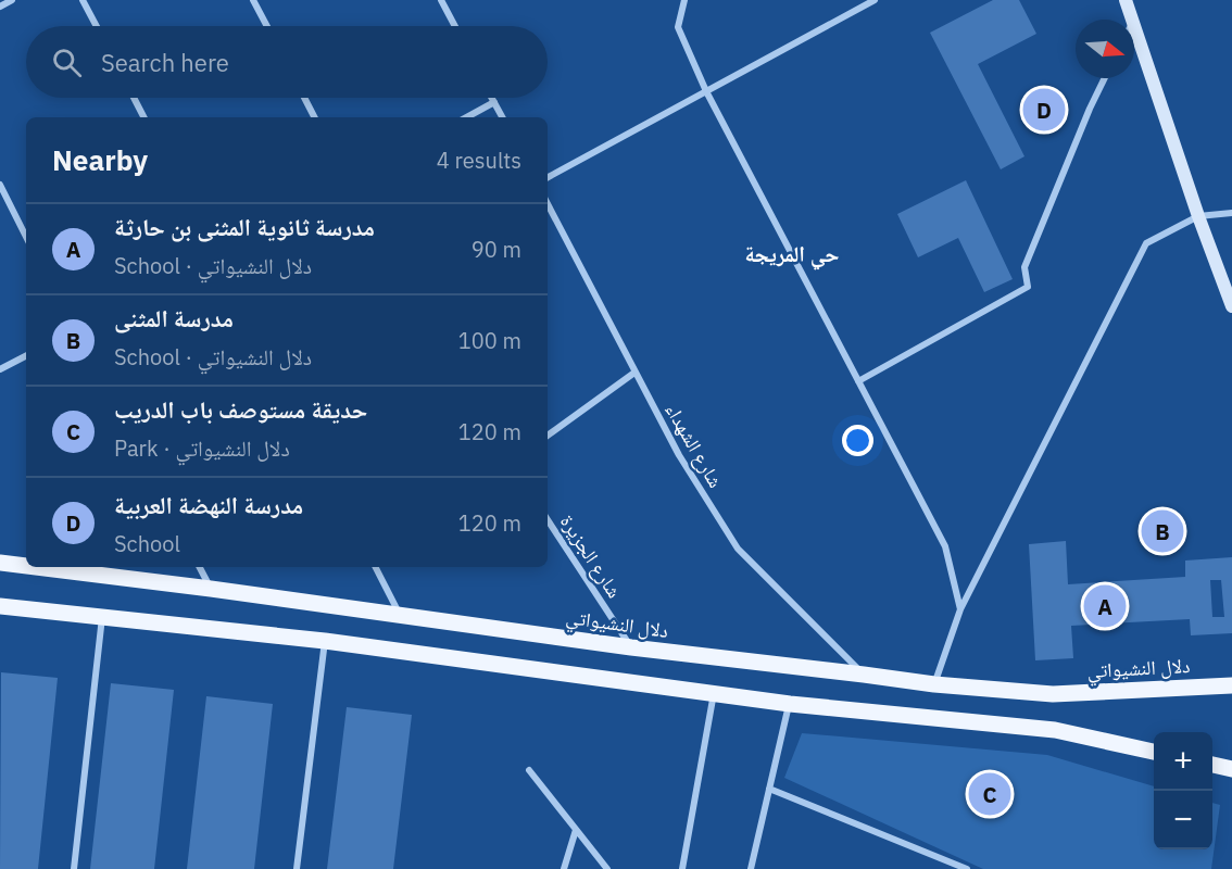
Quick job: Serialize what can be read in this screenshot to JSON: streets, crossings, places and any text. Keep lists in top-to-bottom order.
{
  "streets": {
    "main road": ["دلال النشيواتي"],
    "street": ["شارع الشهداء", "شارع الجزيرة"]
  },
  "crossings": [
    ["شارع الشهداء", "دلال النشيواتي"],
    ["شارع الجزيرة", "دلال النشيواتي"]
  ],
  "districts": ["حي المريجة"],
  "north": "right",
  "page": {
    "search": "Search here",
    "pins": [
      "D",
      "B",
      "A",
      "C"
    ],
    "heading": ["Nearby", "4 results"],
    "list": [
      {
        "mark": "A",
        "name": "مدرسة ثانوية المثنى بن حارثة",
        "note": "School · دلال النشيواتي",
        "value": "90 m"
      },
      {
        "mark": "B",
        "name": "مدرسة المثنى",
        "note": "School · دلال النشيواتي",
        "value": "100 m"
      },
      {
        "mark": "C",
        "name": "حديقة مستوصف باب الدريب",
        "note": "Park · دلال النشيواتي",
        "value": "120 m"
      },
      {
        "mark": "D",
        "name": "مدرسة النهضة العربية",
        "note": "School",
        "value": "120 m"
      }
    ],
    "map_buttons": ["+", "−"]
  }
}
